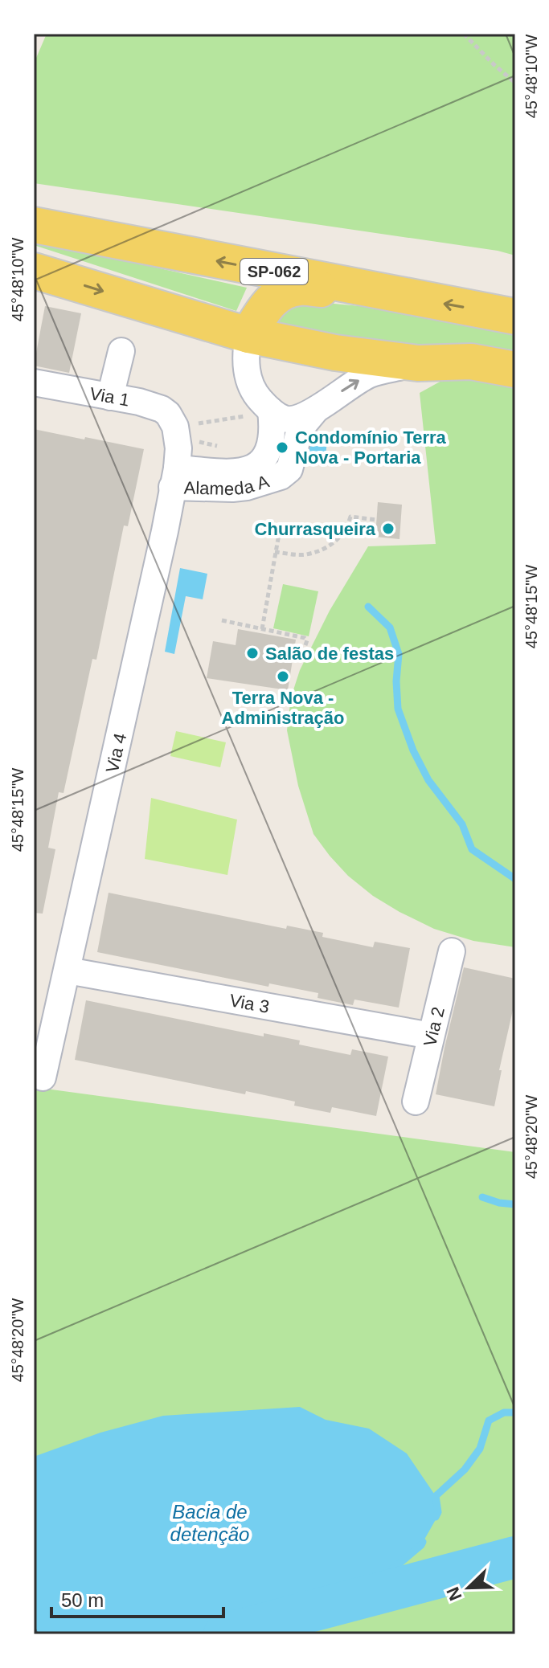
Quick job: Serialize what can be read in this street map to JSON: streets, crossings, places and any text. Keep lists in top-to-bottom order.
{
  "streets": {
    "main road": ["SP-062"],
    "street": [
      "Via 1",
      "Alameda A",
      "Via 4",
      "Via 3",
      "Via 2"
    ]
  },
  "crossings": [
    ["Via 1", "Via 4"],
    ["Alameda A", "Via 4"],
    ["Via 4", "Via 3"],
    ["Via 3", "Via 2"]
  ],
  "water": ["Bacia de detenção"],
  "places": [
    "Condomínio Terra Nova - Portaria",
    "Churrasqueira",
    "Salão de festas",
    "Terra Nova - Administração"
  ],
  "scale_bar": "50 m",
  "north": "bottom left",
  "coordinates": ["45°48'10\"W", "45°48'15\"W", "45°48'20\"W"]
}
